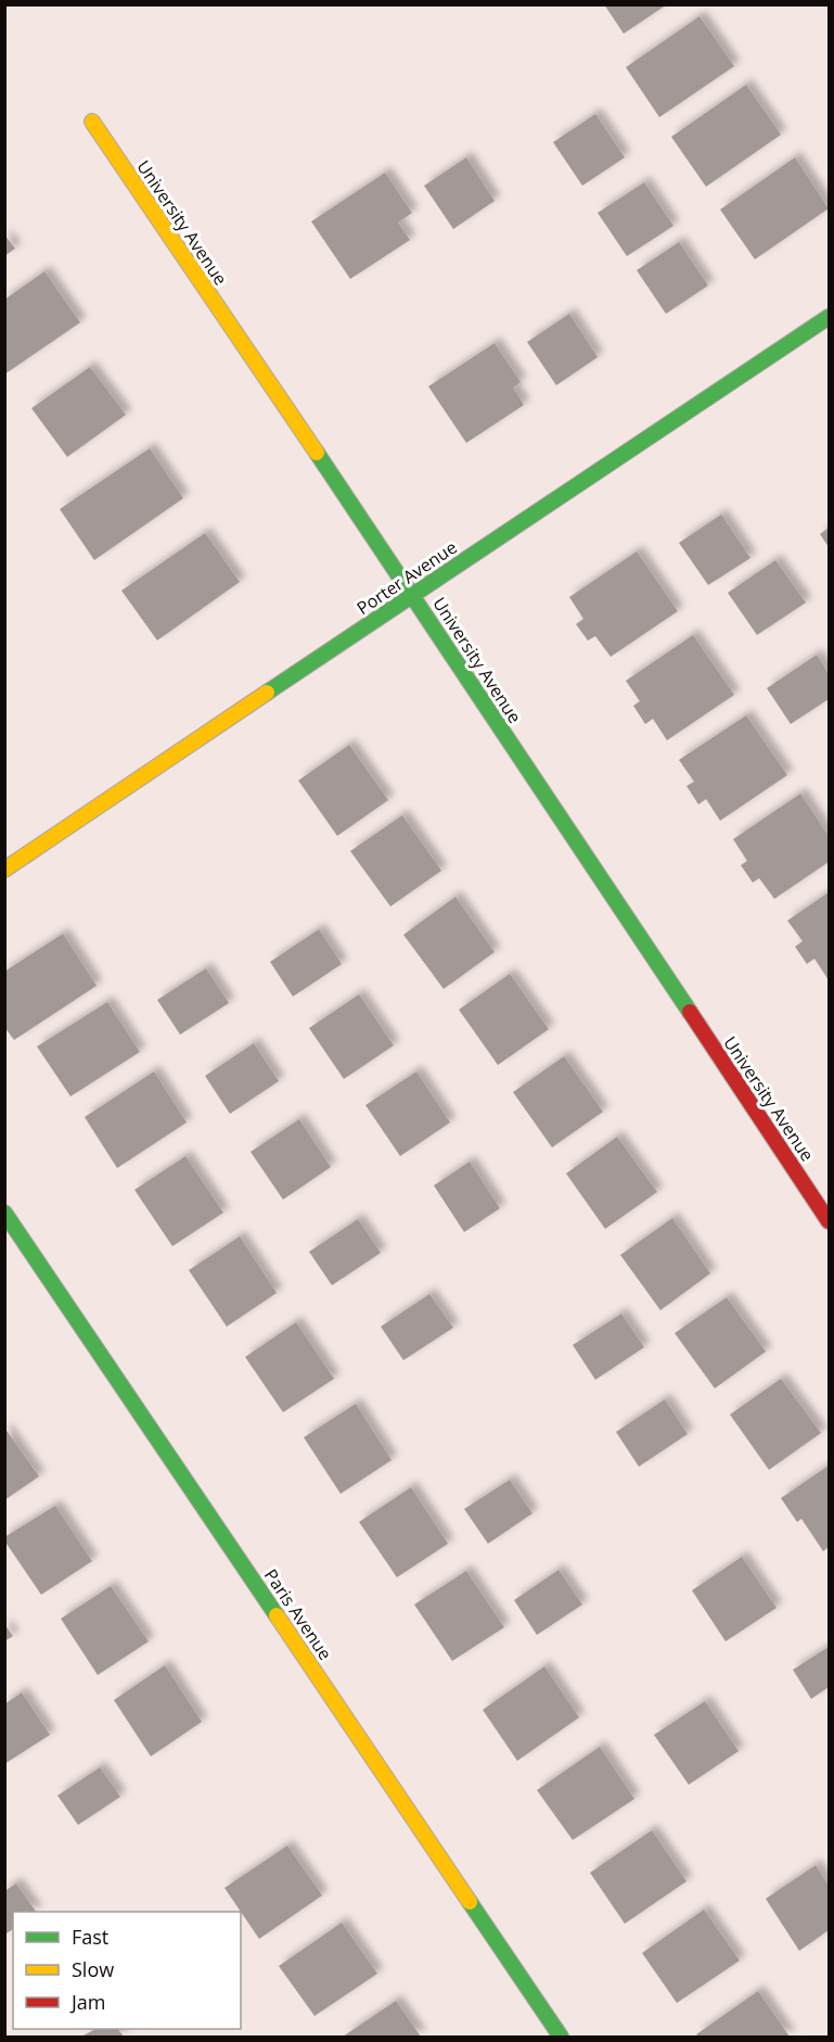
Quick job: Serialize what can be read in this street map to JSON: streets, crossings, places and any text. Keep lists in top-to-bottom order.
{
  "streets": {
    "street": ["University Avenue", "Porter Avenue", "Paris Avenue"]
  },
  "crossings": [
    ["University Avenue", "Porter Avenue"]
  ],
  "legend": ["Fast", "Slow", "Jam"]
}
